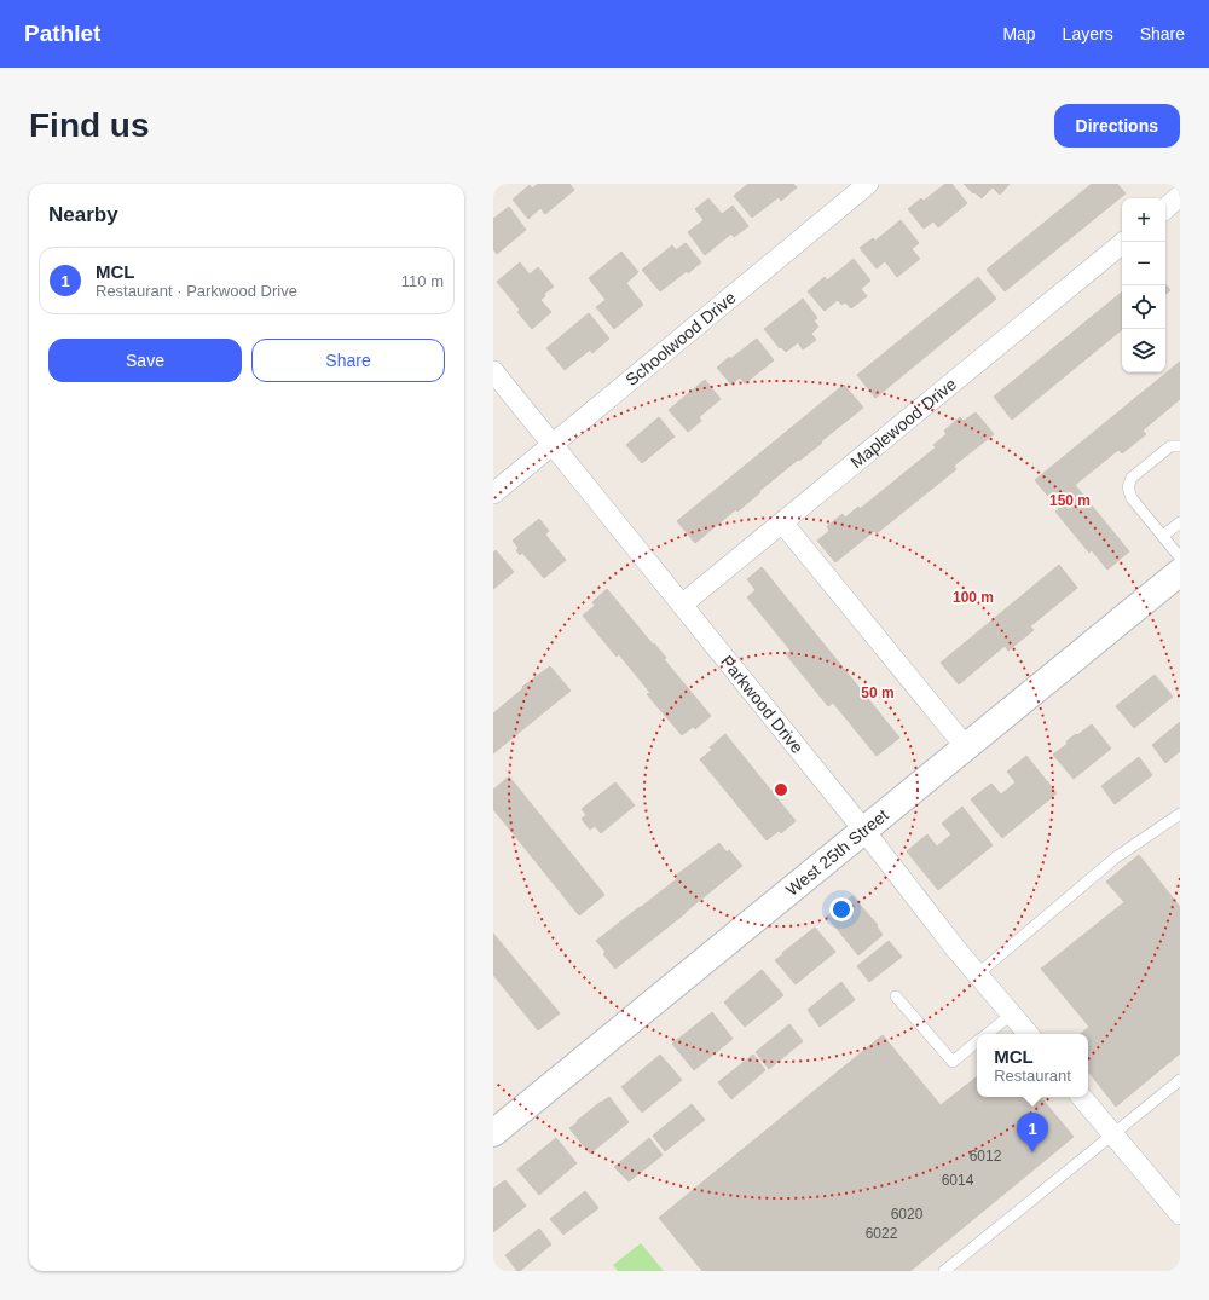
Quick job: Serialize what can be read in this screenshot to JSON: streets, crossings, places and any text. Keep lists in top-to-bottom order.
{
  "streets": {
    "street": [
      "Schoolwood Drive",
      "Maplewood Drive",
      "Parkwood Drive",
      "West 25th Street"
    ]
  },
  "crossings": [
    ["Schoolwood Drive", "Parkwood Drive"],
    ["Maplewood Drive", "Parkwood Drive"],
    ["Parkwood Drive", "West 25th Street"]
  ],
  "house_numbers": [
    "6012",
    "6014",
    "6020",
    "6022"
  ],
  "page": {
    "header": "Pathlet",
    "nav": ["Map", "Layers", "Share"],
    "buttons": [
      "Directions",
      ["Save", "Share"]
    ],
    "title": "Find us",
    "heading": "Nearby",
    "map_buttons": ["+", "−"],
    "list": [
      {
        "mark": "1",
        "name": "MCL",
        "note": "Restaurant · Parkwood Drive",
        "value": "110 m"
      }
    ],
    "popup": ["MCL", "Restaurant"],
    "pins": "1"
  },
  "rings": ["150 m", "100 m", "50 m"]
}
